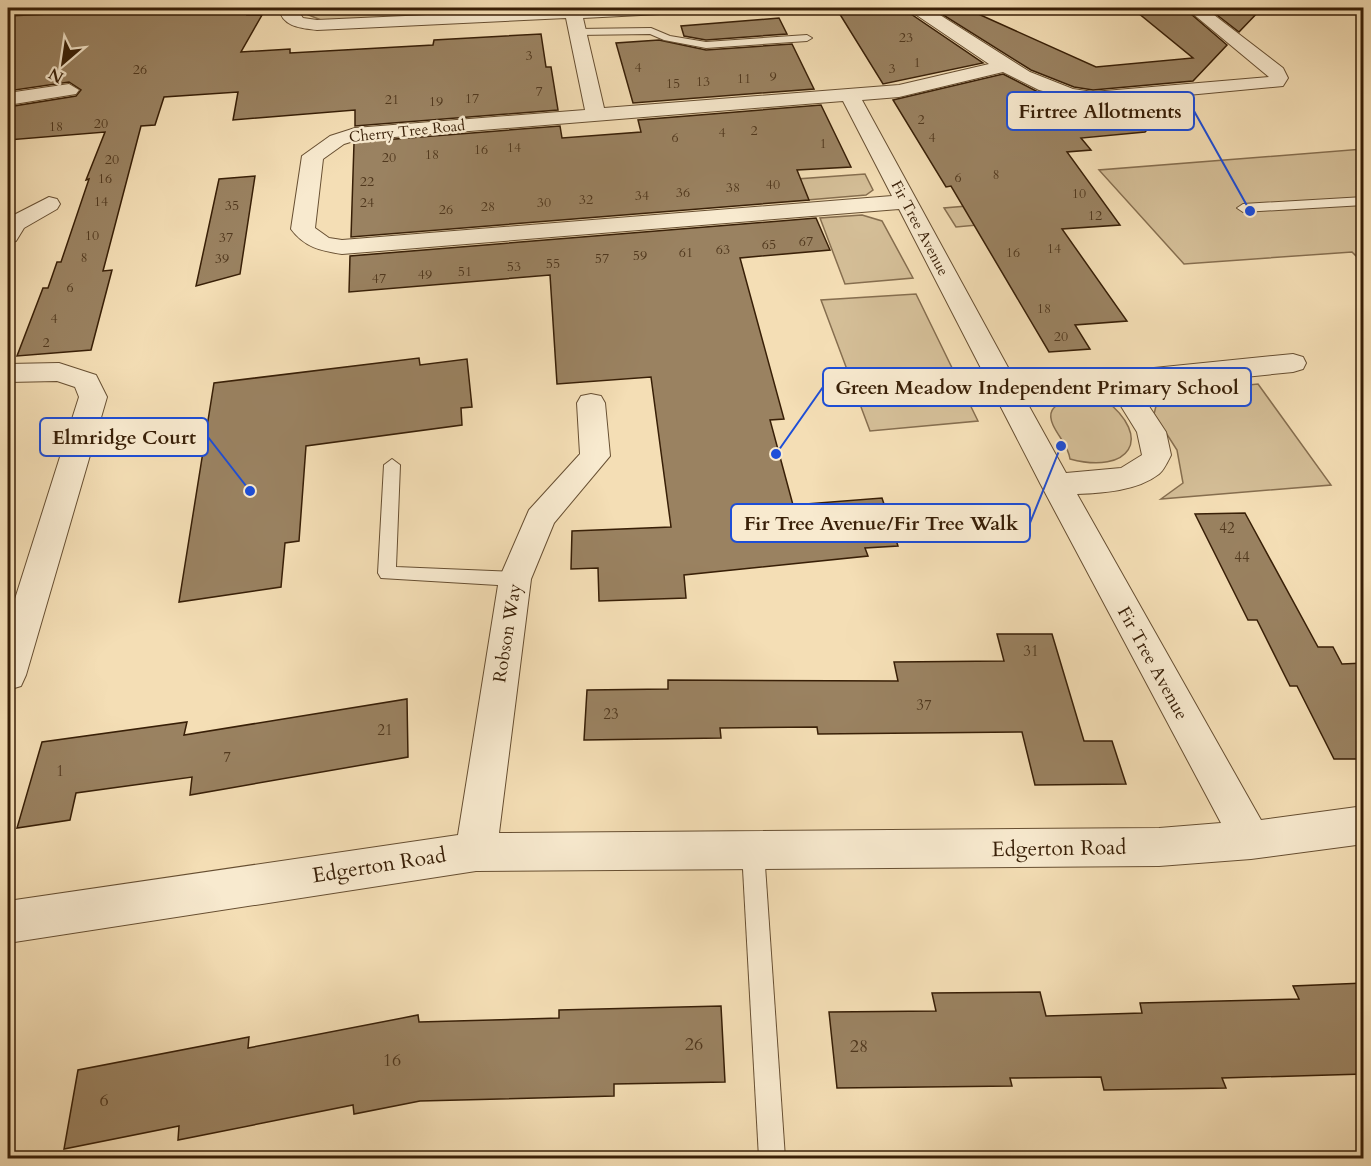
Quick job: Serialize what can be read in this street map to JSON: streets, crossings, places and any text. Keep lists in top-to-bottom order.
{
  "streets": {
    "street": [
      "Cherry Tree Road",
      "Fir Tree Avenue",
      "Robson Way",
      "Edgerton Road"
    ]
  },
  "crossings": [
    ["Cherry Tree Road", "Fir Tree Avenue"],
    ["Fir Tree Avenue", "Edgerton Road"],
    ["Robson Way", "Edgerton Road"]
  ],
  "places": [
    "Firtree Allotments",
    "Fir Tree Avenue/Fir Tree Walk",
    "Green Meadow Independent Primary School",
    "Elmridge Court"
  ],
  "house_numbers": [
    "23",
    "3",
    "1",
    "4",
    "3",
    "26",
    "9",
    "11",
    "13",
    "15",
    "7",
    "17",
    "21",
    "19",
    "2",
    "20",
    "18",
    "2",
    "4",
    "6",
    "4",
    "1",
    "14",
    "16",
    "18",
    "20",
    "20",
    "8",
    "6",
    "16",
    "22",
    "40",
    "38",
    "36",
    "10",
    "34",
    "32",
    "14",
    "24",
    "30",
    "35",
    "28",
    "26",
    "12",
    "10",
    "37",
    "67",
    "65",
    "14",
    "63",
    "61",
    "16",
    "59",
    "8",
    "39",
    "57",
    "55",
    "53",
    "51",
    "49",
    "47",
    "6",
    "18",
    "4",
    "20",
    "2",
    "42",
    "44",
    "31",
    "37",
    "23",
    "21",
    "7",
    "1",
    "26",
    "28",
    "16",
    "6"
  ],
  "north": "bottom left"
}
